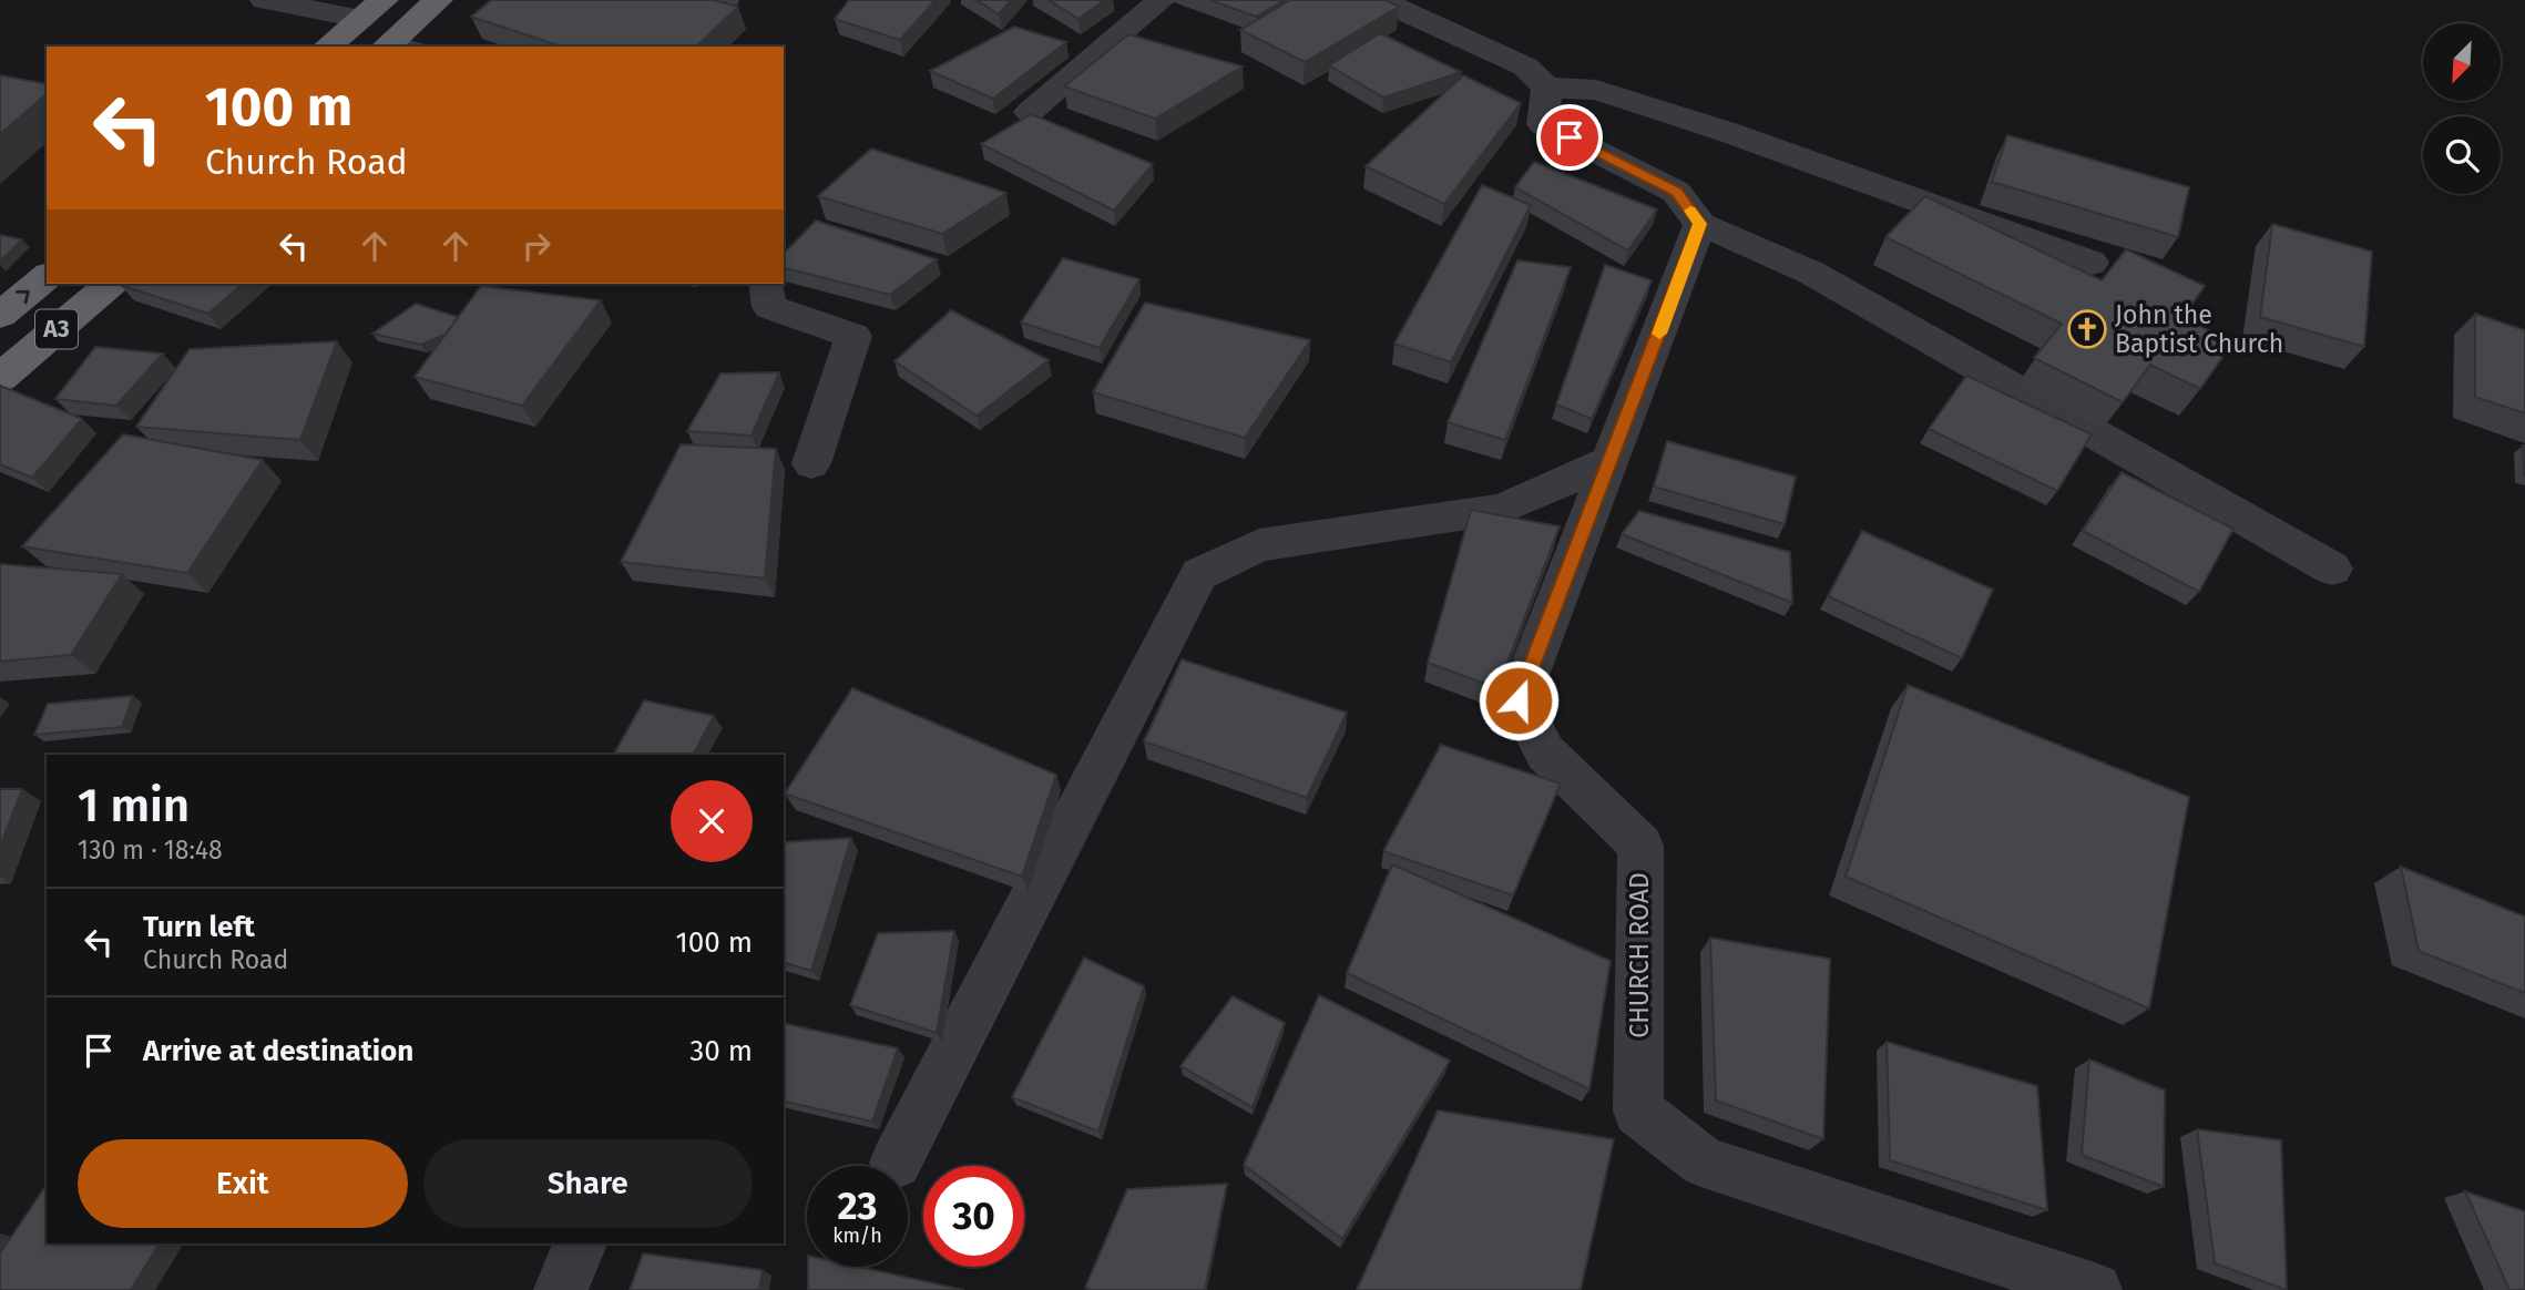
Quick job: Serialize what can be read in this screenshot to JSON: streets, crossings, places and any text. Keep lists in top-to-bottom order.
{
  "streets": {
    "highway": ["A3"],
    "street": ["CHURCH ROAD"]
  },
  "places": {
    "church": ["John the Baptist Church"]
  },
  "north": "bottom left",
  "page": {
    "turn": ["100 m", "Church Road"],
    "heading": ["1 min", "130 m · 18:48"],
    "list": [
      {
        "name": "Turn left",
        "note": "Church Road",
        "value": "100 m"
      },
      {
        "name": "Arrive at destination",
        "value": "30 m"
      }
    ],
    "buttons": ["Exit", "Share"],
    "speed": "23 km/h",
    "limit": "30"
  }
}
